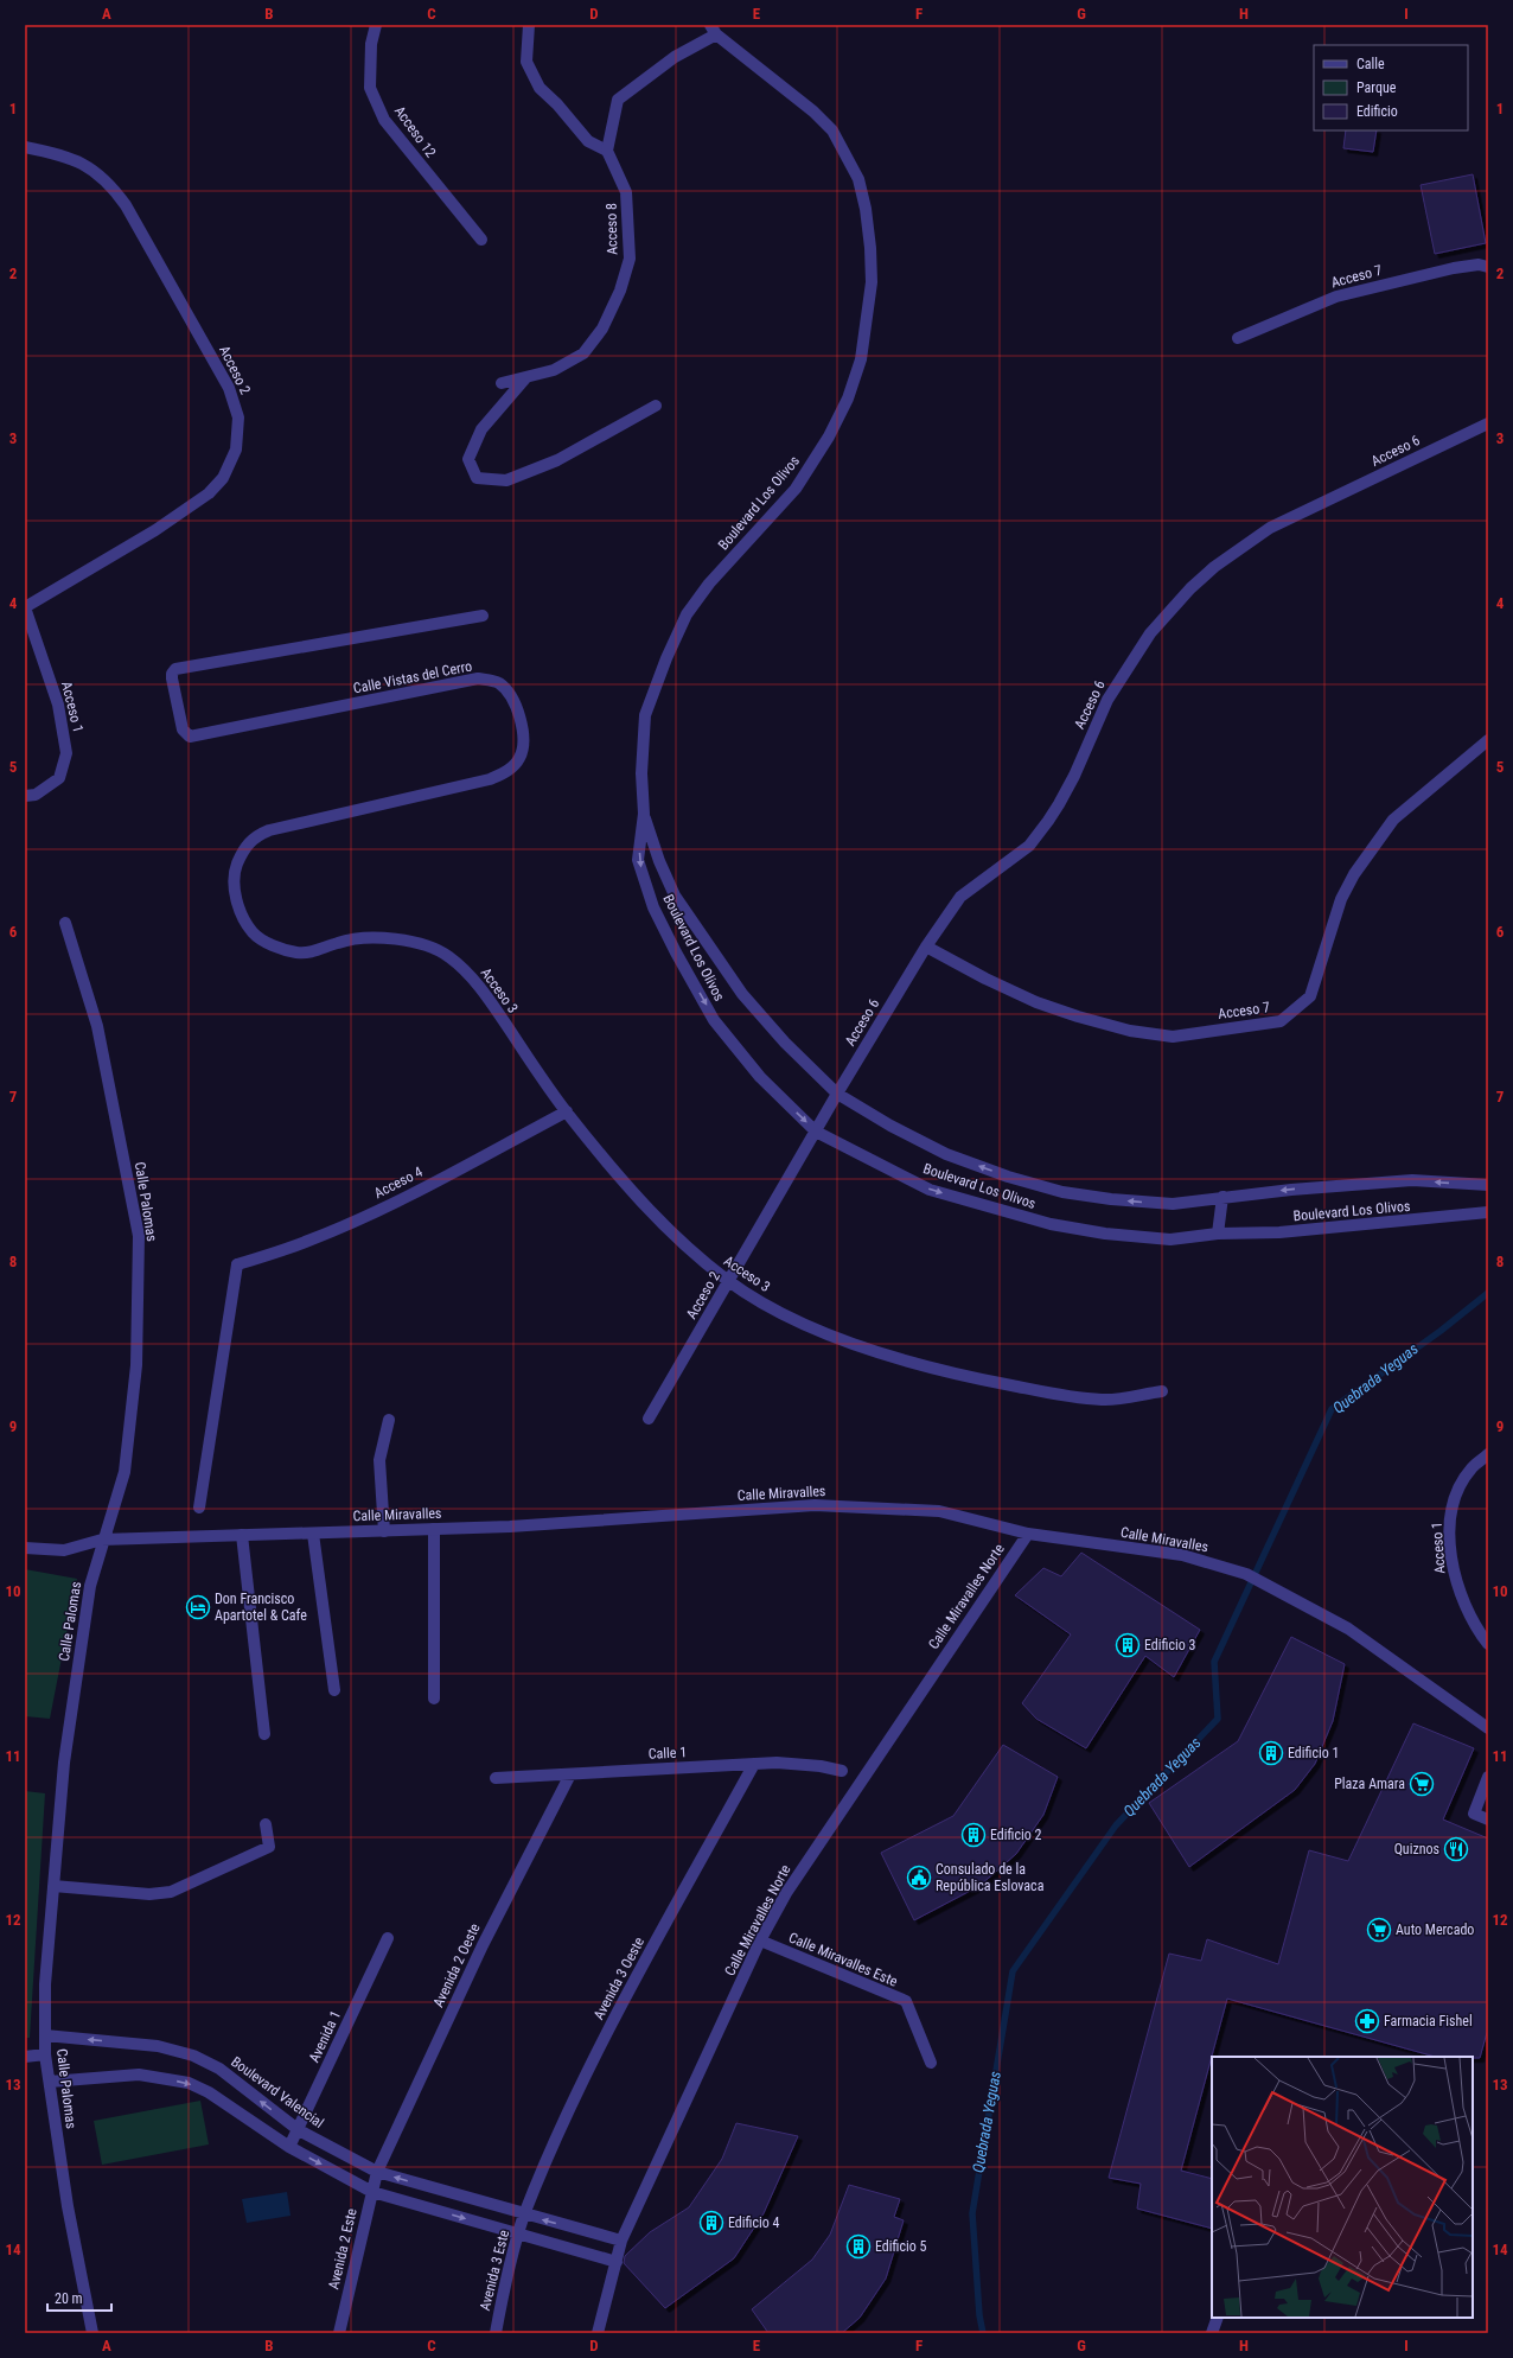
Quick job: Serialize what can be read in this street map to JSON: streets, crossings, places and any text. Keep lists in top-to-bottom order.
{
  "streets": {
    "street": [
      "Acceso 12",
      "Acceso 8",
      "Acceso 7",
      "Acceso 2",
      "Acceso 6",
      "Boulevard Los Olivos",
      "Calle Vistas del Cerro",
      "Acceso 1",
      "Acceso 3",
      "Acceso 4",
      "Calle Palomas",
      "Calle Miravalles",
      "Calle Miravalles Norte",
      "Calle 1",
      "Calle Miravalles Este",
      "Avenida 2 Oeste",
      "Avenida 3 Oeste",
      "Avenida 1",
      "Boulevard Valencial",
      "Avenida 2 Este",
      "Avenida 3 Este"
    ]
  },
  "crossings": [
    ["Acceso 7", "Acceso 6"],
    ["Acceso 2", "Acceso 6"],
    ["Acceso 2", "Boulevard Los Olivos"],
    ["Acceso 2", "Acceso 1"],
    ["Acceso 2", "Acceso 3"],
    ["Acceso 6", "Boulevard Los Olivos"],
    ["Calle Vistas del Cerro", "Acceso 3"],
    ["Acceso 3", "Acceso 4"],
    ["Calle Palomas", "Calle Miravalles"],
    ["Calle Palomas", "Boulevard Valencial"],
    ["Calle Miravalles", "Calle Miravalles Norte"],
    ["Calle Miravalles Norte", "Calle Miravalles Este"],
    ["Calle Miravalles Norte", "Boulevard Valencial"],
    ["Calle 1", "Avenida 2 Oeste"],
    ["Calle 1", "Avenida 3 Oeste"],
    ["Avenida 2 Oeste", "Boulevard Valencial"],
    ["Avenida 2 Oeste", "Avenida 2 Este"],
    ["Avenida 3 Oeste", "Boulevard Valencial"],
    ["Avenida 3 Oeste", "Avenida 3 Este"],
    ["Avenida 1", "Boulevard Valencial"],
    ["Boulevard Valencial", "Avenida 2 Este"],
    ["Boulevard Valencial", "Avenida 3 Este"]
  ],
  "water": ["Quebrada Yeguas"],
  "places": {
    "hotel": ["Don Francisco Apartotel & Cafe"],
    "building": [
      "Edificio 3",
      "Edificio 1",
      "Edificio 2",
      "Edificio 4",
      "Edificio 5"
    ],
    "supermarket": ["Plaza Amara", "Auto Mercado"],
    "restaurant": ["Quiznos"],
    "public building": ["Consulado de la República Eslovaca"],
    "pharmacy": ["Farmacia Fishel"]
  },
  "legend": ["Calle", "Parque", "Edificio"],
  "scale_bar": "20 m",
  "grid": {
    "columns": [
      "A",
      "B",
      "C",
      "D",
      "E",
      "F",
      "G",
      "H",
      "I"
    ],
    "rows": [
      "1",
      "2",
      "3",
      "4",
      "5",
      "6",
      "7",
      "8",
      "9",
      "10",
      "11",
      "12",
      "13",
      "14"
    ]
  }
}
